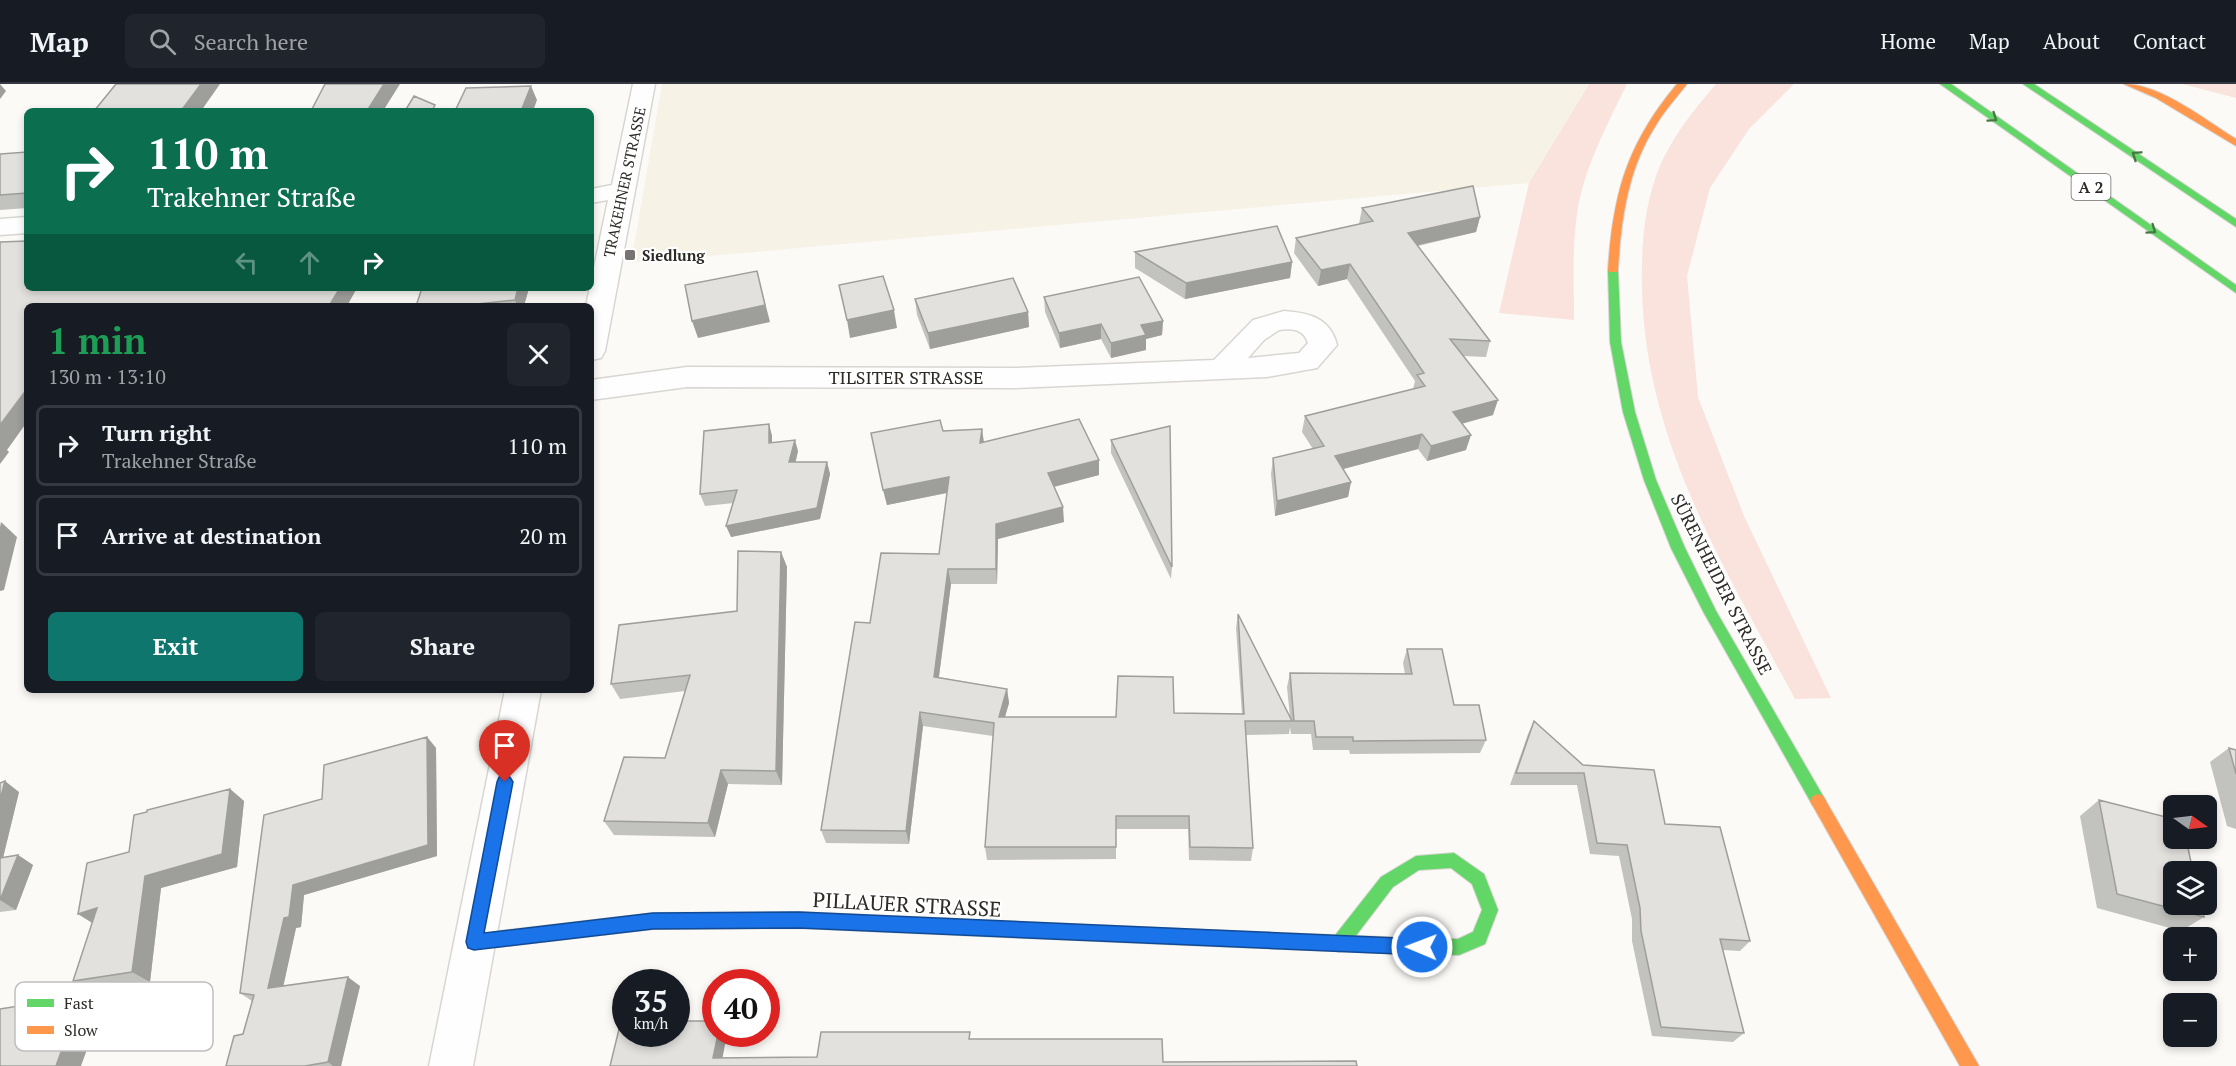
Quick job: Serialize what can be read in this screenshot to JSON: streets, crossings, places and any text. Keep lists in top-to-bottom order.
{
  "streets": {
    "main road": ["A 2", "SÜRENHEIDER STRASSE", "PILLAUER STRASSE"],
    "street": ["TRAKEHNER STRASSE", "TILSITER STRASSE"]
  },
  "places": {
    "transit": ["Siedlung"]
  },
  "legend": ["Fast", "Slow"],
  "north": "right",
  "page": {
    "header": "Map",
    "search": "Search here",
    "nav": [
      "Home",
      "Map",
      "About",
      "Contact"
    ],
    "turn": ["110 m", "Trakehner Straße"],
    "heading": ["1 min", "130 m · 13:10"],
    "list": [
      {
        "name": "Turn right",
        "note": "Trakehner Straße",
        "value": "110 m"
      },
      {
        "name": "Arrive at destination",
        "value": "20 m"
      }
    ],
    "buttons": ["Exit", "Share"],
    "map_buttons": ["+", "−"],
    "speed": "35 km/h",
    "limit": "40"
  }
}
